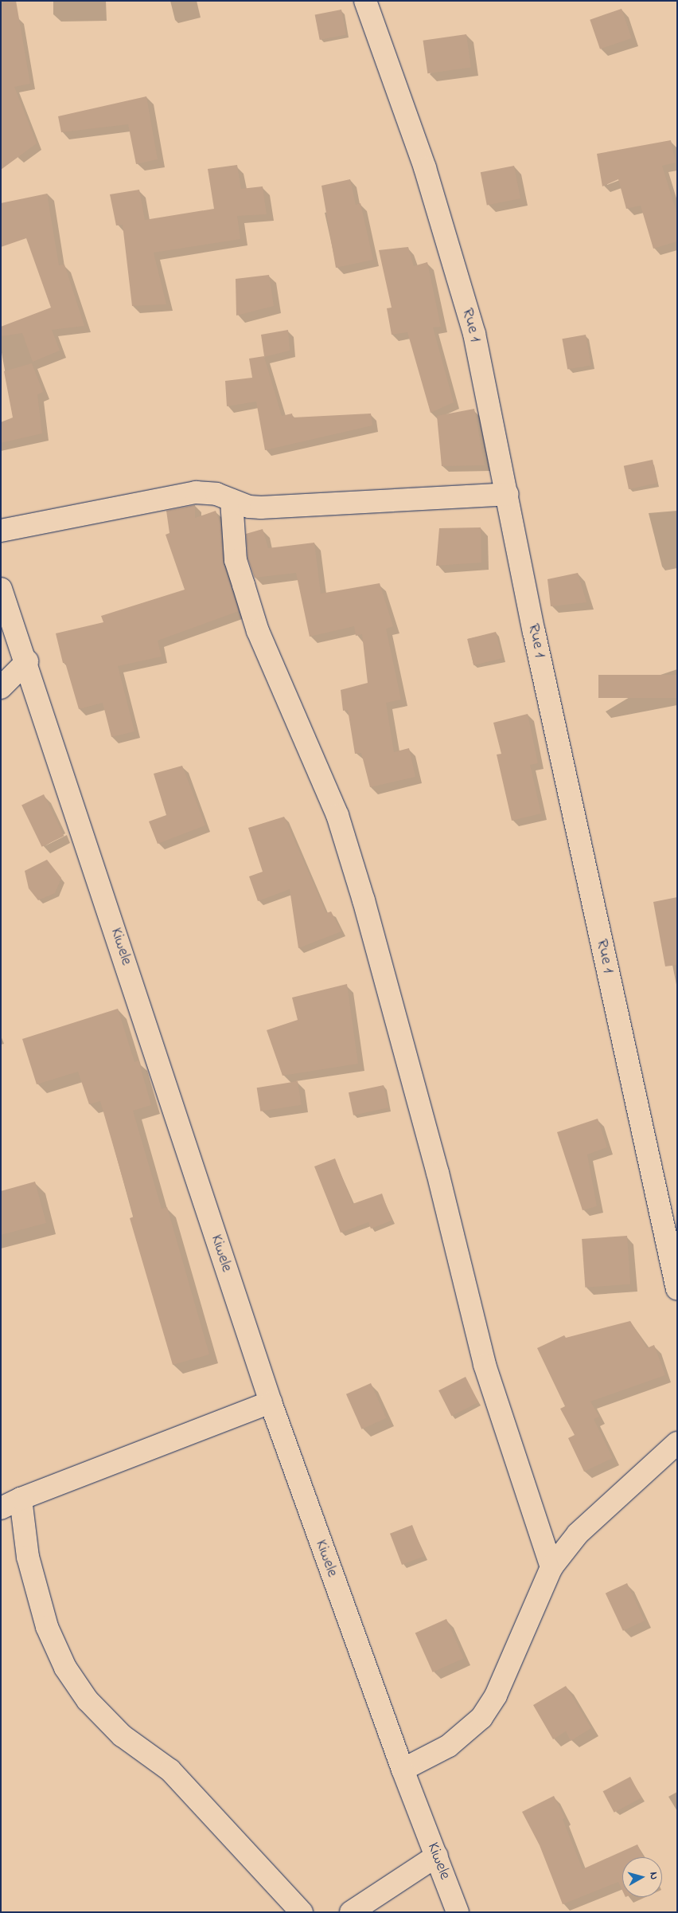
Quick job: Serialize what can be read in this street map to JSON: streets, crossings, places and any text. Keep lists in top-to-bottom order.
{
  "streets": {
    "street": ["Rue 1", "Kiwele"]
  },
  "north": "right"
}
